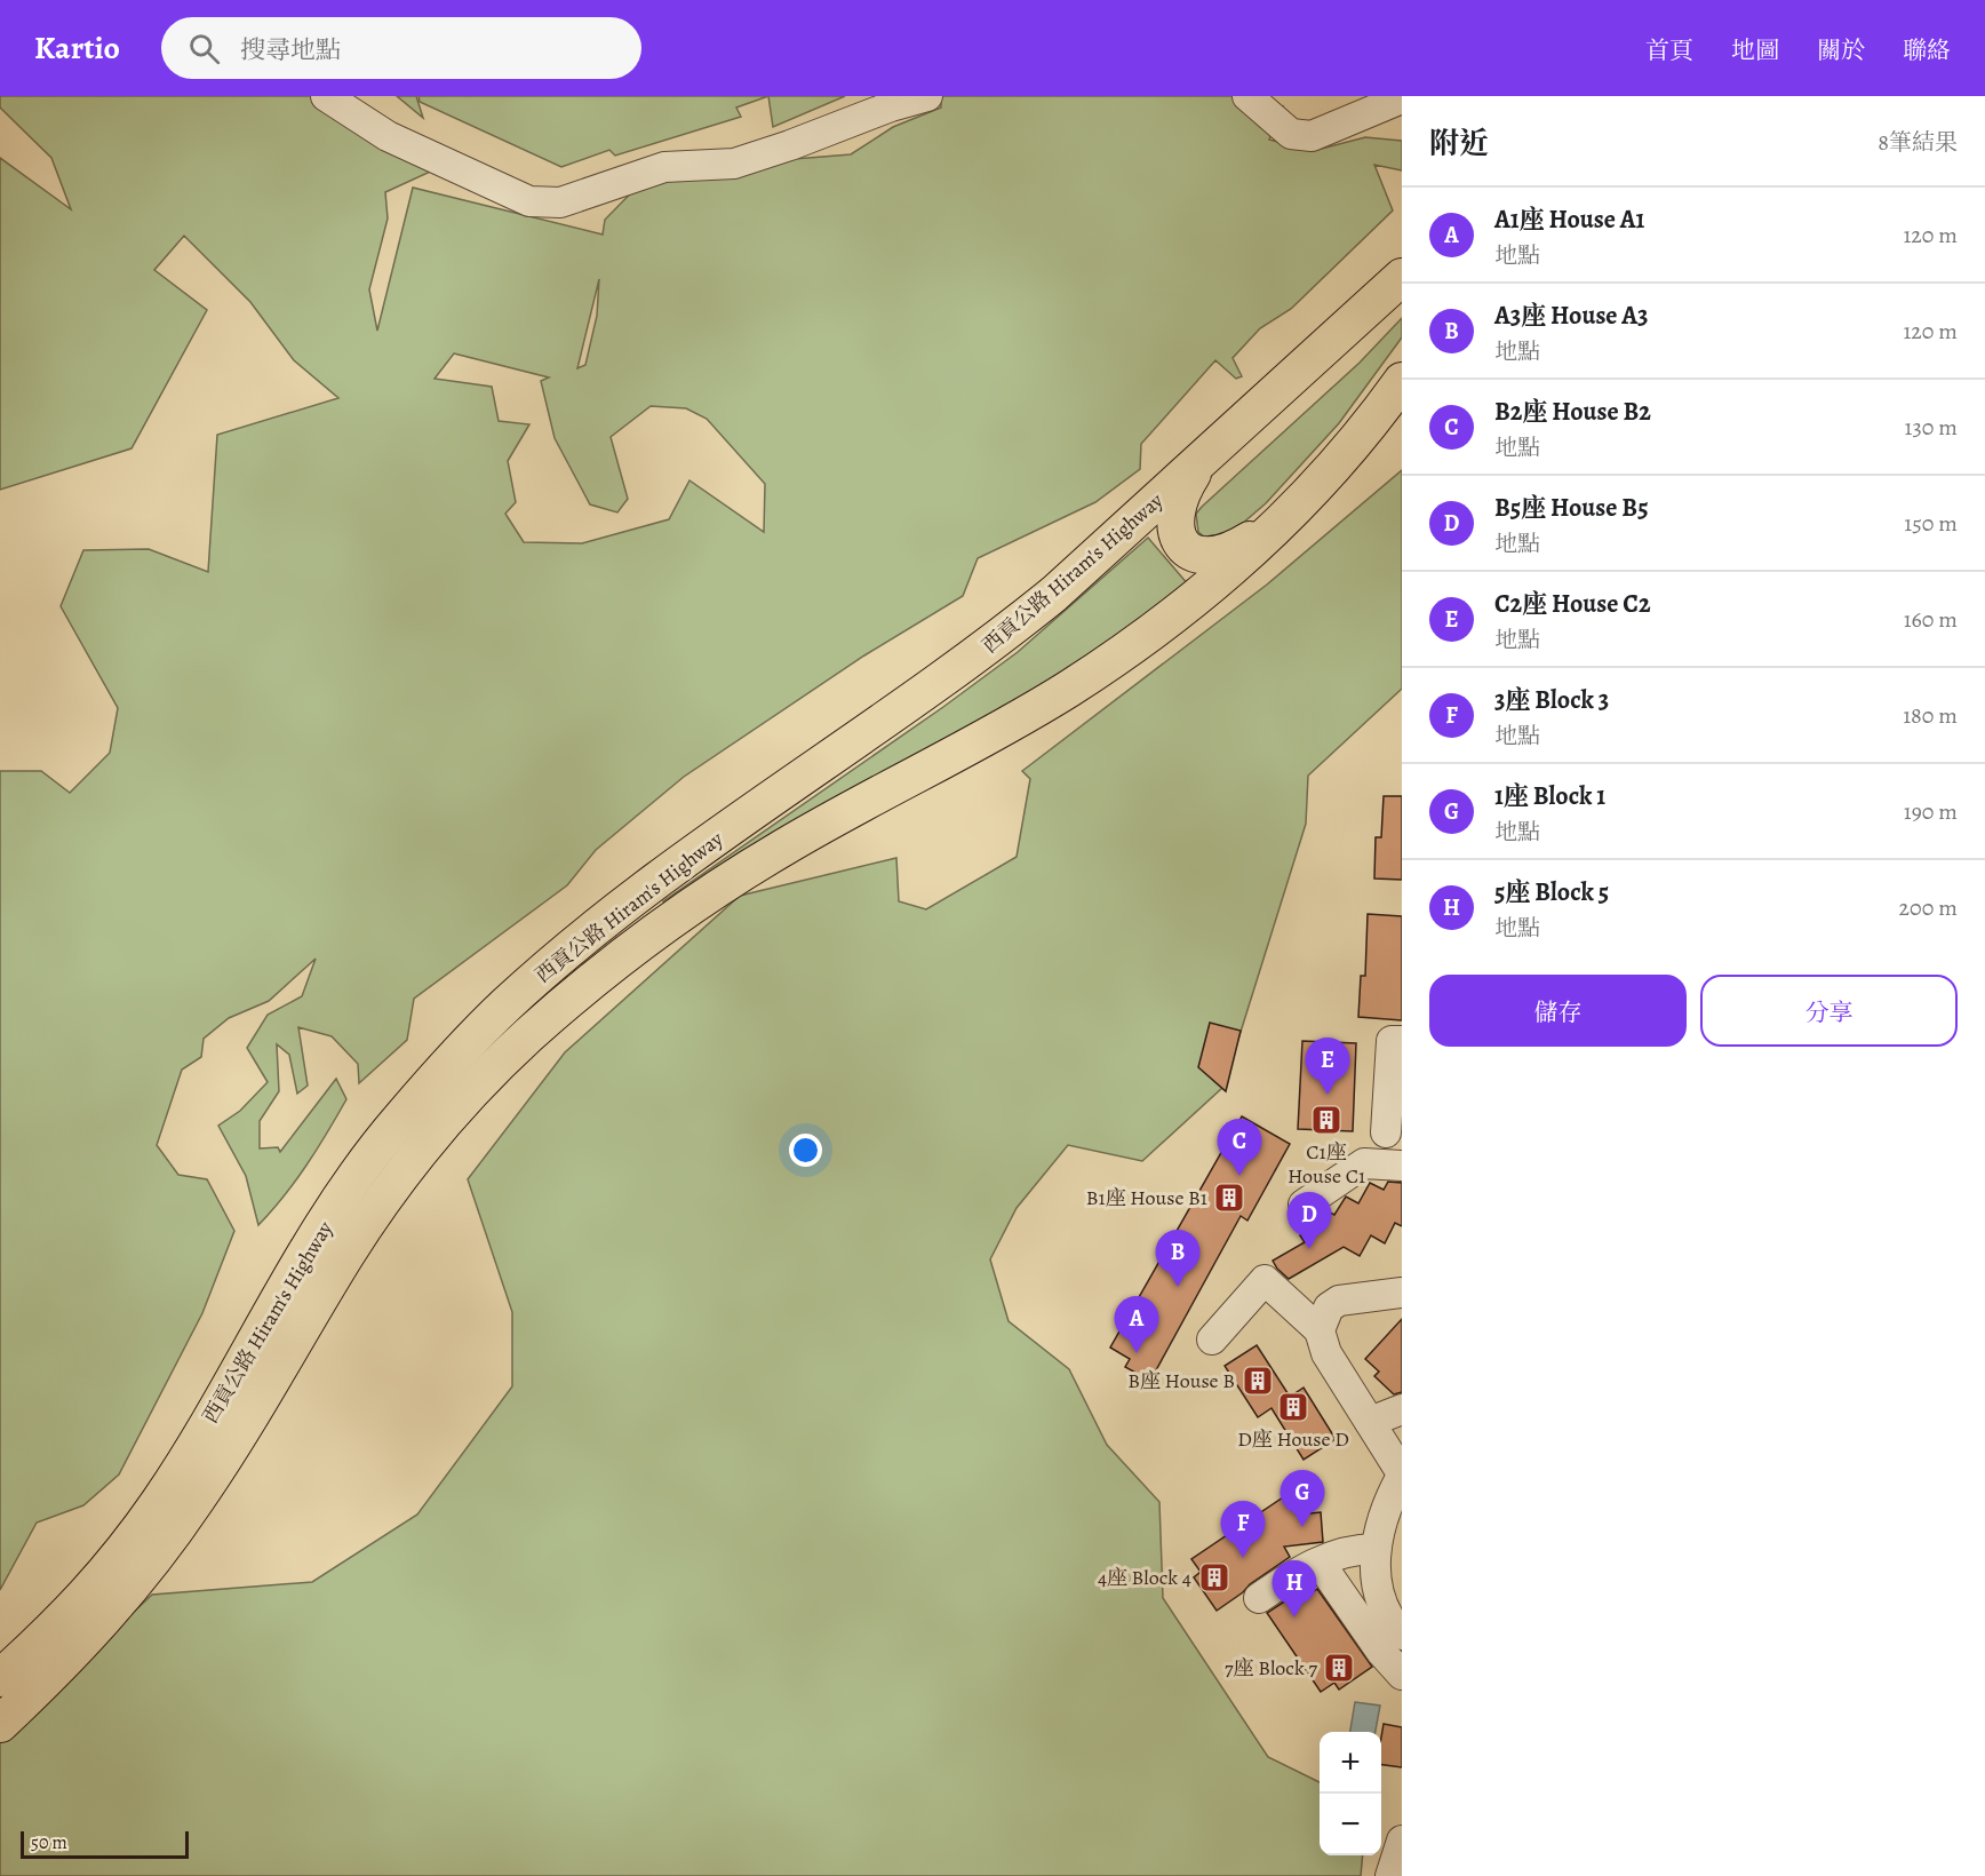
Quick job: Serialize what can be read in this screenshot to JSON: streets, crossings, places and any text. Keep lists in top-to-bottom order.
{
  "streets": {
    "main road": ["西貢公路 Hiram's Highway"]
  },
  "places": {
    "building": [
      "C1座 House C1",
      "B1座 House B1",
      "B座 House B",
      "D座 House D",
      "4座 Block 4",
      "7座 Block 7"
    ]
  },
  "scale_bar": "50 m",
  "page": {
    "header": "Kartio",
    "search": "搜尋地點",
    "nav": [
      "首頁",
      "地圖",
      "關於",
      "聯絡"
    ],
    "heading": ["附近", "8筆結果"],
    "list": [
      {
        "mark": "A",
        "name": "A1座 House A1",
        "note": "地點",
        "value": "120 m"
      },
      {
        "mark": "B",
        "name": "A3座 House A3",
        "note": "地點",
        "value": "120 m"
      },
      {
        "mark": "C",
        "name": "B2座 House B2",
        "note": "地點",
        "value": "130 m"
      },
      {
        "mark": "D",
        "name": "B5座 House B5",
        "note": "地點",
        "value": "150 m"
      },
      {
        "mark": "E",
        "name": "C2座 House C2",
        "note": "地點",
        "value": "160 m"
      },
      {
        "mark": "F",
        "name": "3座 Block 3",
        "note": "地點",
        "value": "180 m"
      },
      {
        "mark": "G",
        "name": "1座 Block 1",
        "note": "地點",
        "value": "190 m"
      },
      {
        "mark": "H",
        "name": "5座 Block 5",
        "note": "地點",
        "value": "200 m"
      }
    ],
    "buttons": ["儲存", "分享"],
    "pins": [
      "E",
      "C",
      "D",
      "B",
      "A",
      "G",
      "F",
      "H"
    ],
    "map_buttons": ["+", "−"],
    "scale": "50 m"
  }
}
